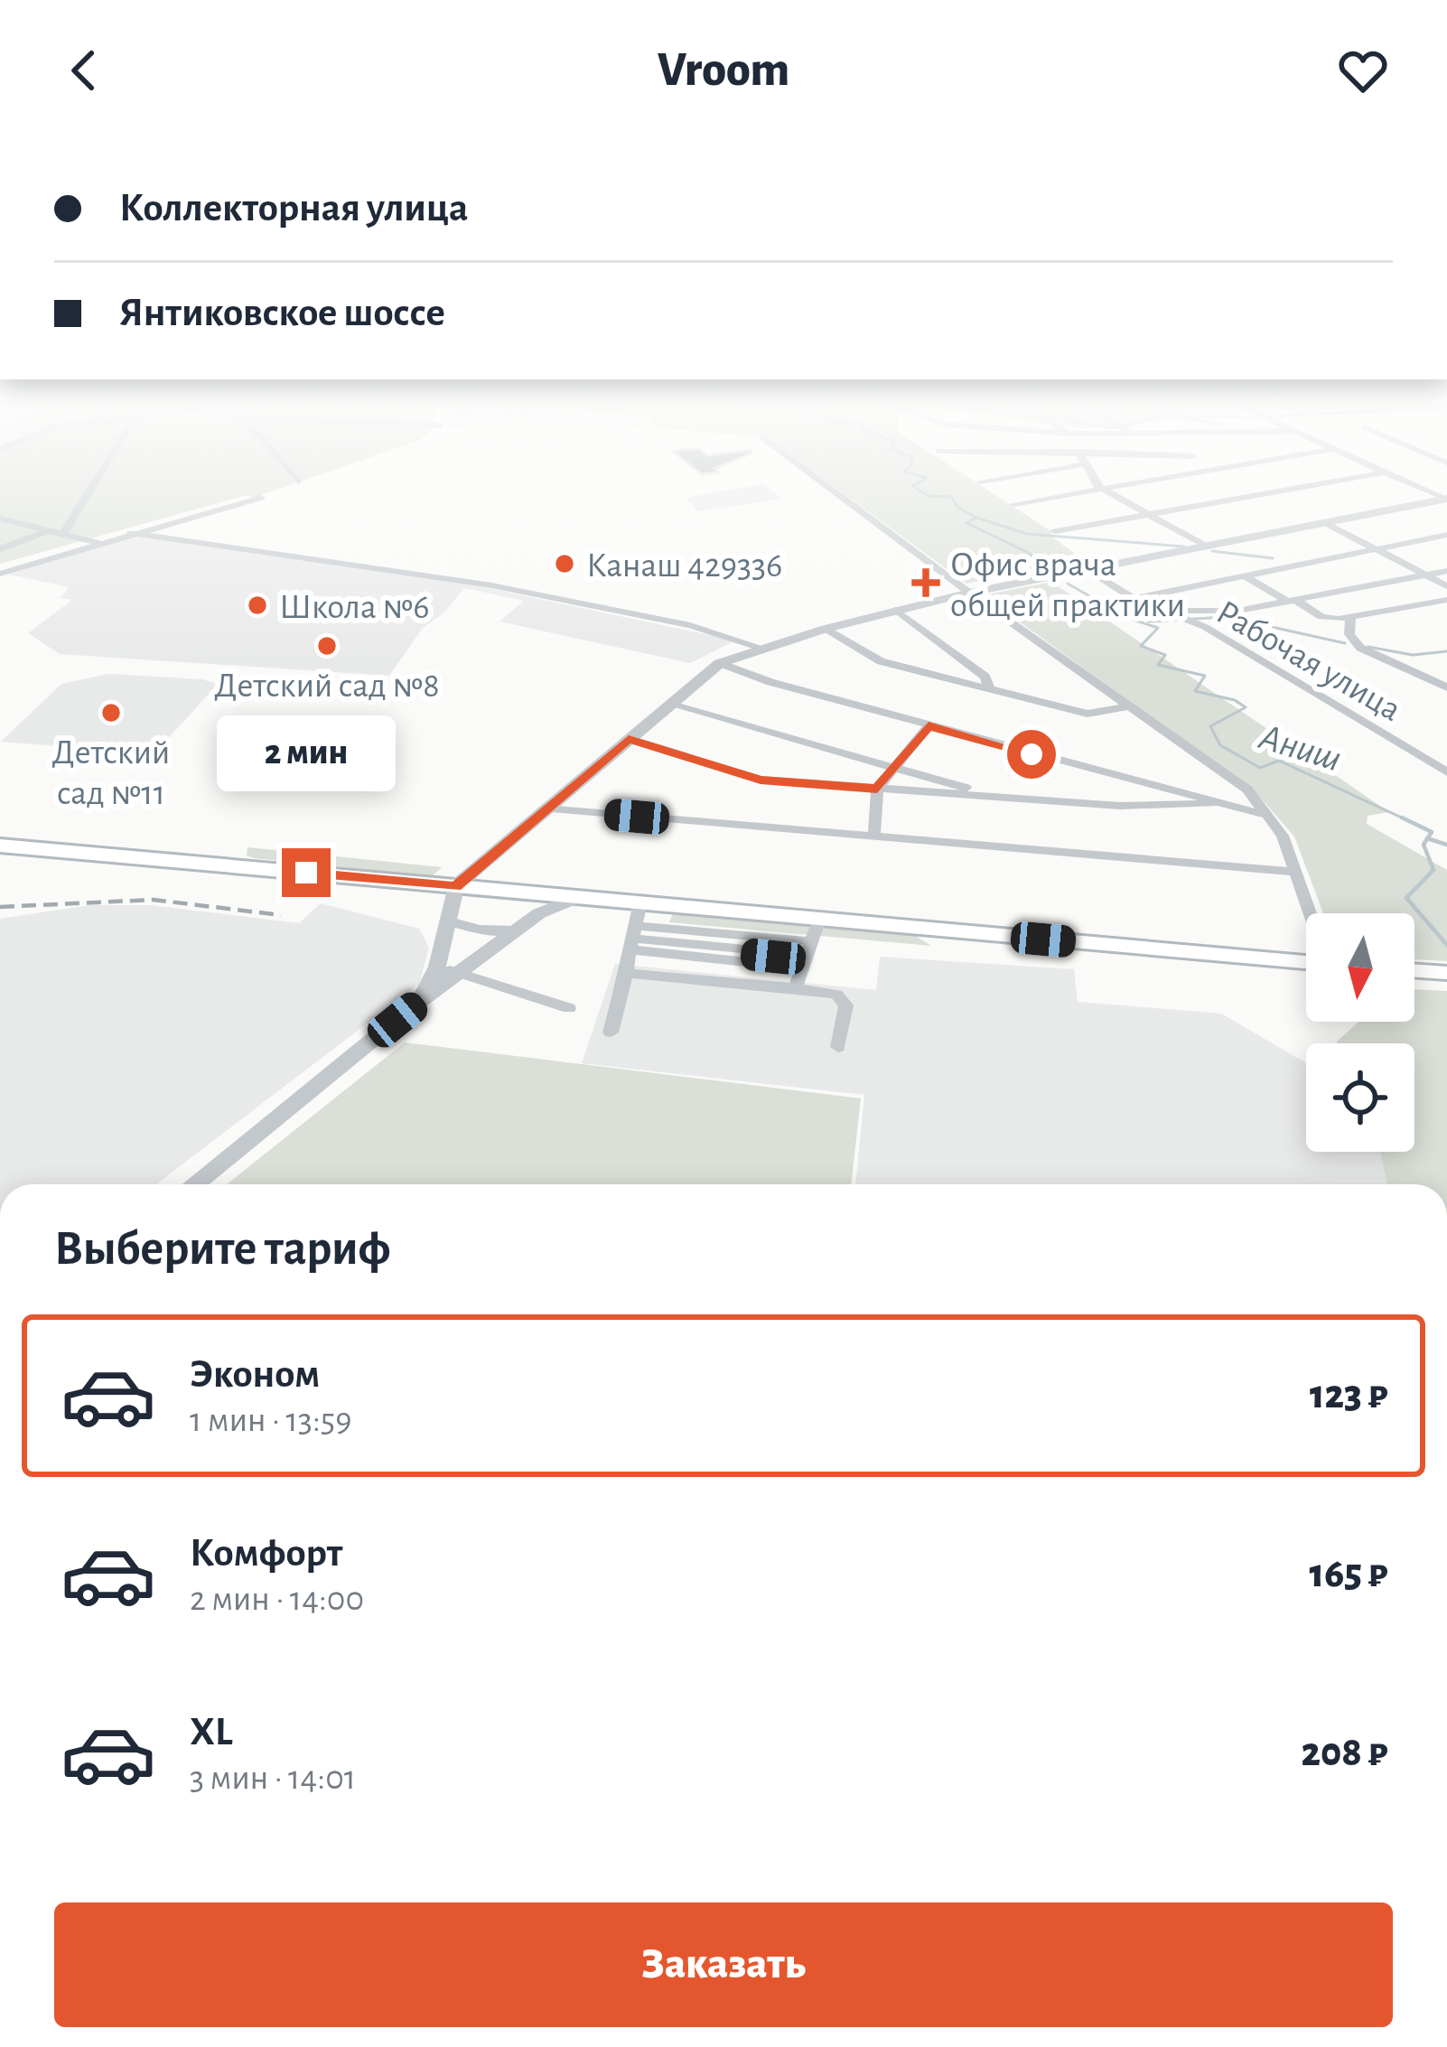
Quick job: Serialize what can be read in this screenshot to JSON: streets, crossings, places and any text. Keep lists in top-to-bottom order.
{
  "streets": {
    "street": ["Рабочая улица"]
  },
  "water": ["Аниш"],
  "places": {
    "other": [
      "Канаш 429336",
      "Школа №6",
      "Детский сад №8",
      "Детский сад №11"
    ],
    "health": ["Офис врача общей практики"]
  },
  "north": "bottom",
  "page": {
    "header": "Vroom",
    "banner": ["Коллекторная улица", "Янтиковское шоссе"],
    "bubble": "2 мин",
    "heading": "Выберите тариф",
    "list": [
      {
        "name": "Эконом",
        "note": "1 мин · 13:59",
        "value": "123 ₽"
      },
      {
        "name": "Комфорт",
        "note": "2 мин · 14:00",
        "value": "165 ₽"
      },
      {
        "name": "XL",
        "note": "3 мин · 14:01",
        "value": "208 ₽"
      }
    ],
    "buttons": "Заказать"
  }
}
